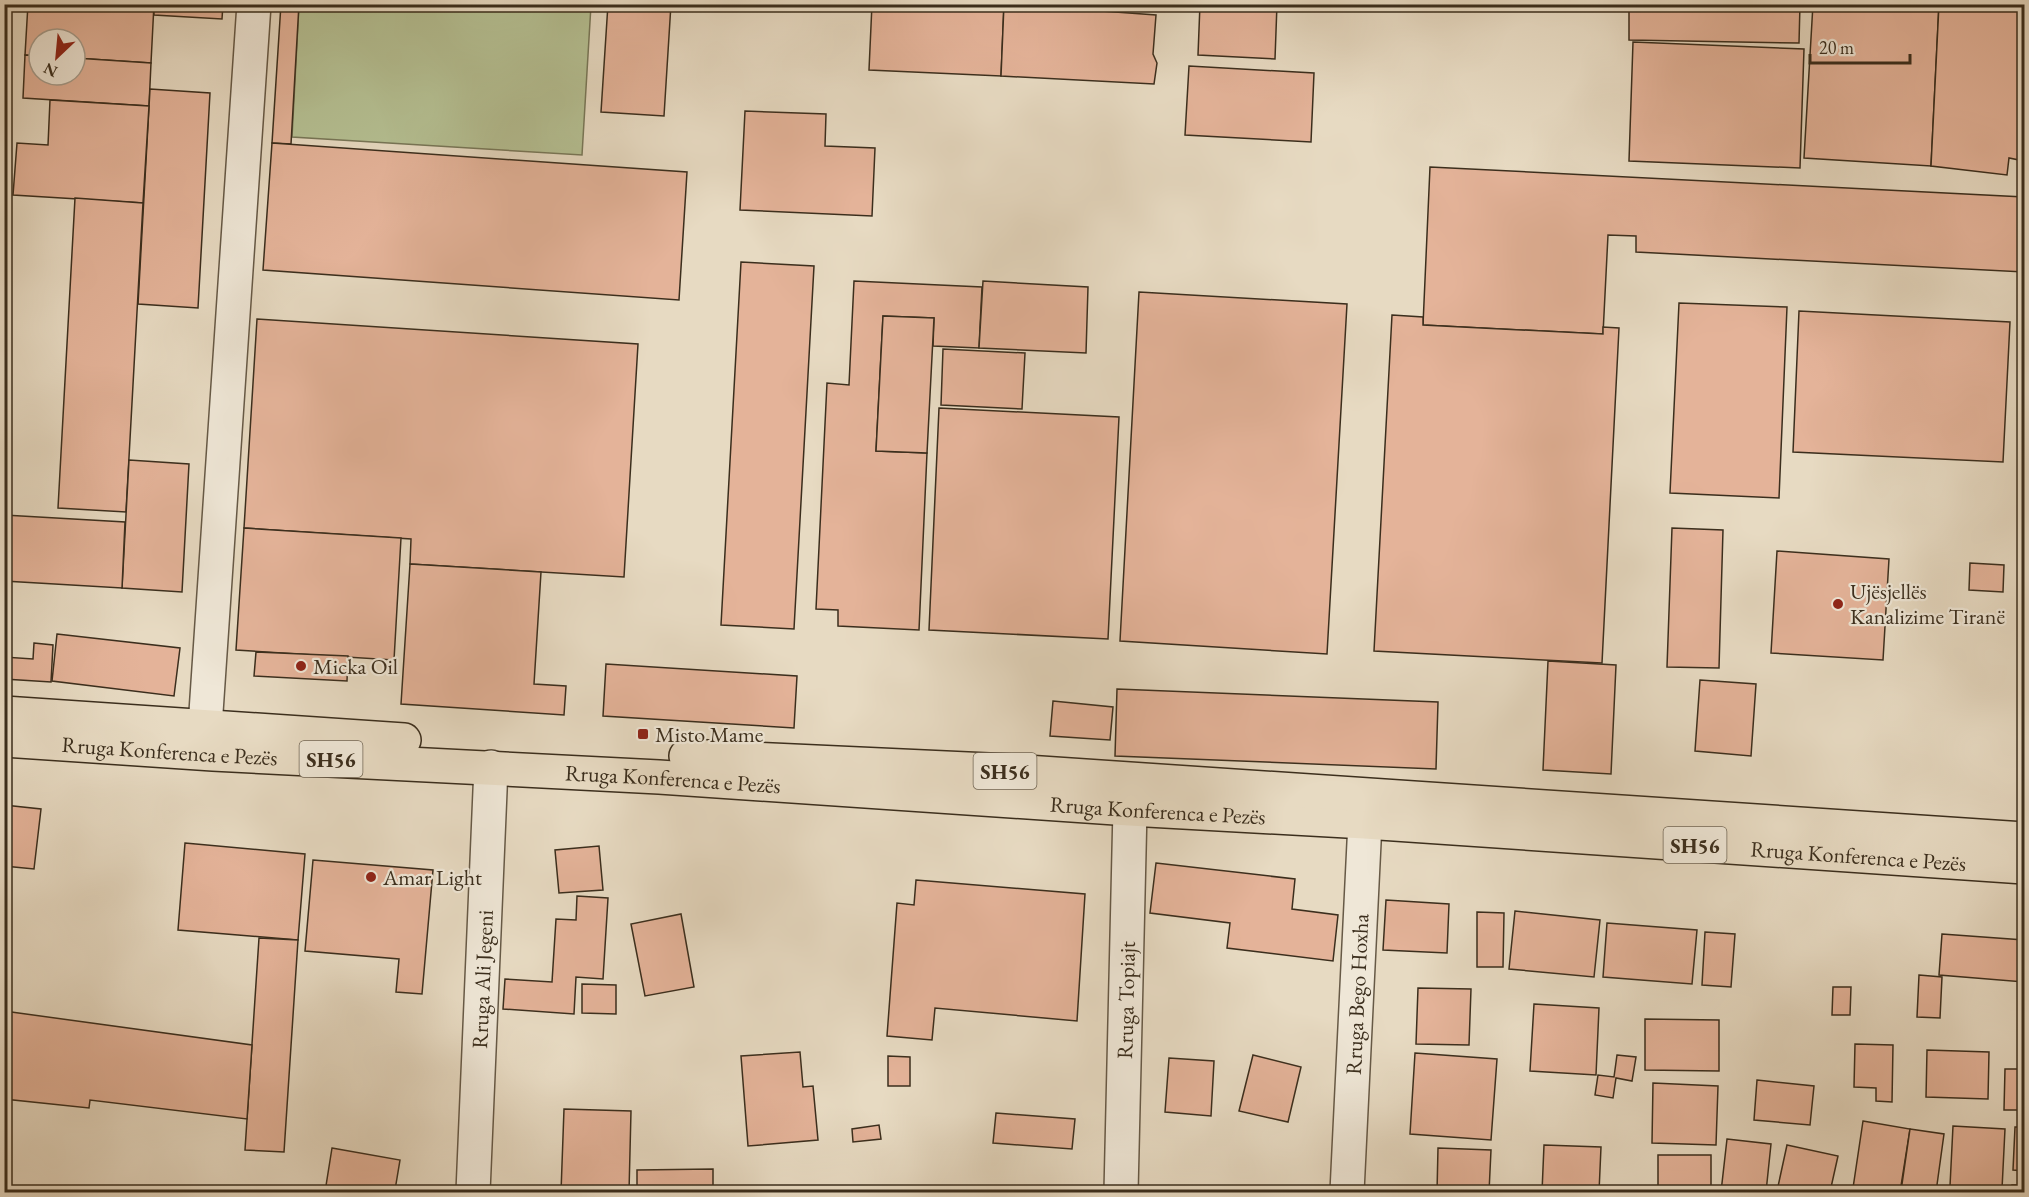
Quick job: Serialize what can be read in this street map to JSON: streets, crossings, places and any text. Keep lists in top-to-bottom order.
{
  "streets": {
    "main road": ["Rruga Konferenca e Pezës", "SH56"],
    "street": ["Rruga Ali Jegeni", "Rruga Bego Hoxha", "Rruga Topiajt"]
  },
  "crossings": [
    ["Rruga Konferenca e Pezës", "Rruga Ali Jegeni"],
    ["Rruga Konferenca e Pezës", "Rruga Bego Hoxha"],
    ["Rruga Konferenca e Pezës", "Rruga Topiajt"]
  ],
  "places": {
    "other": ["Ujësjellës Kanalizime Tiranë", "Micka Oil", "Amar Light"],
    "transit": ["Misto Mame"]
  },
  "scale_bar": "20 m",
  "north": "bottom left"
}
